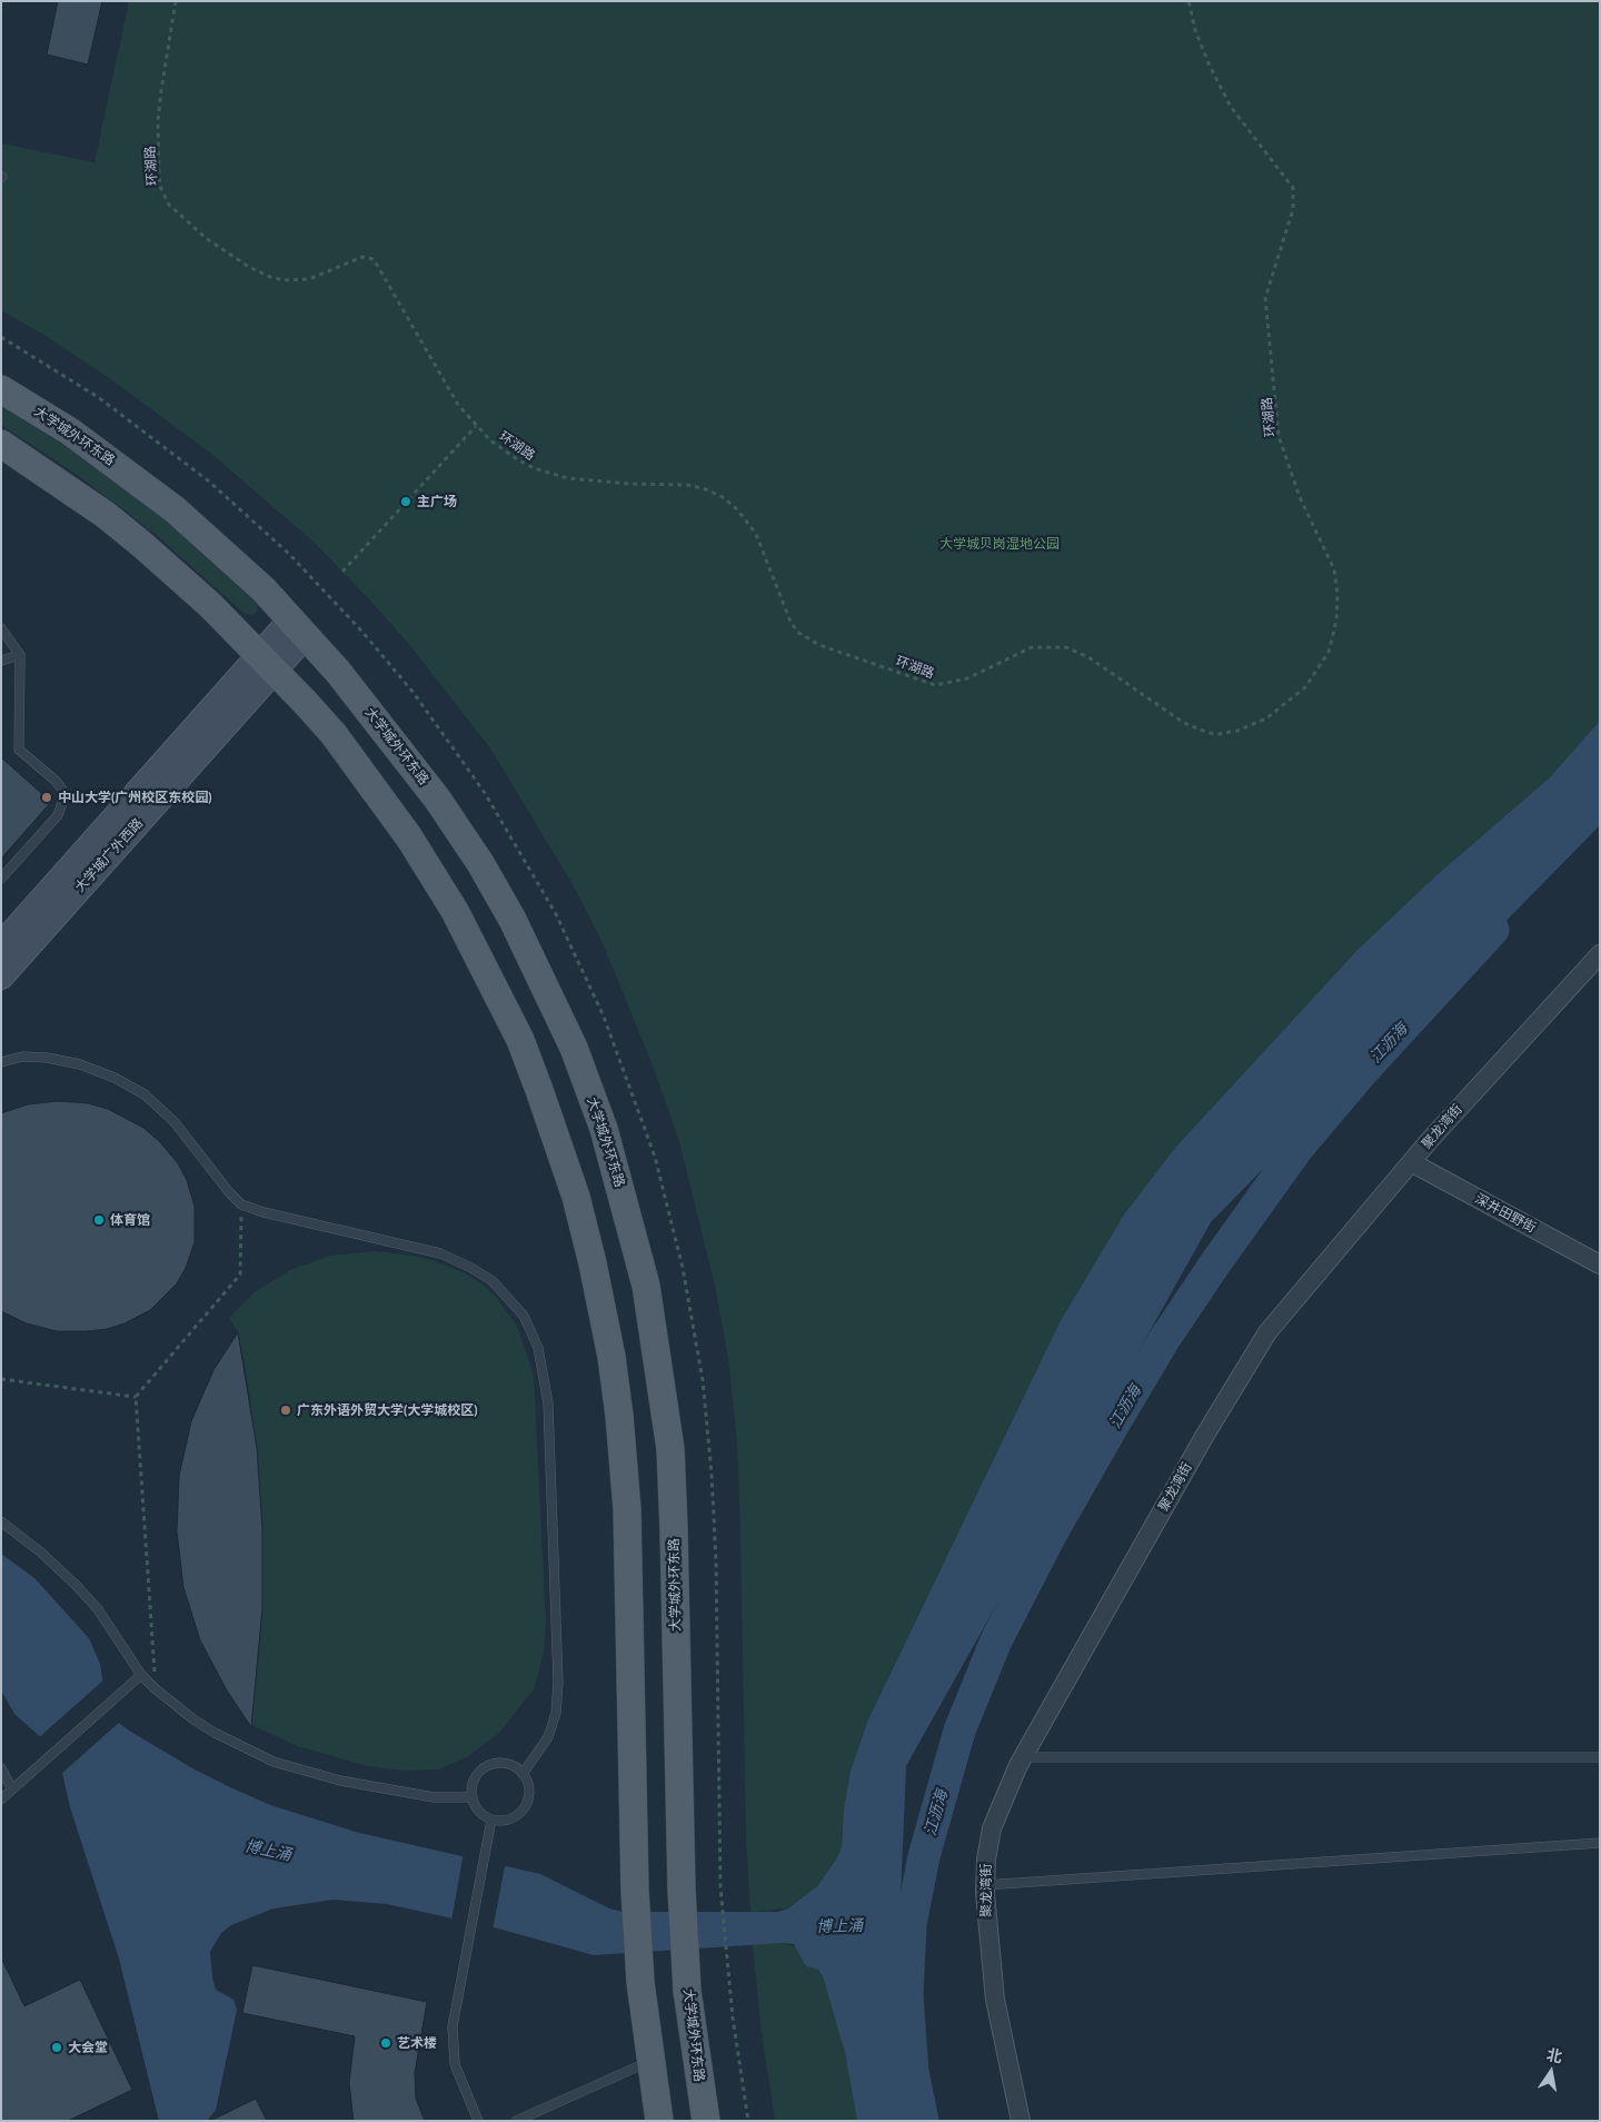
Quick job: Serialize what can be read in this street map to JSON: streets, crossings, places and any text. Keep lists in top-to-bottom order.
{
  "streets": {
    "main road": ["大学城外环东路", "大学城广外西路"],
    "street": ["聚龙湾街", "深井田野街"],
    "path": ["环湖路"]
  },
  "crossings": [
    ["大学城外环东路", "大学城广外西路"],
    ["聚龙湾街", "深井田野街"]
  ],
  "water": ["江沥海", "博上涌"],
  "parks": ["大学城贝岗湿地公园"],
  "places": [
    "主广场",
    "中山大学(广州校区东校园)",
    "体育馆",
    "广东外语外贸大学(大学城校区)",
    "艺术楼",
    "大会堂"
  ],
  "north": "top"
}
